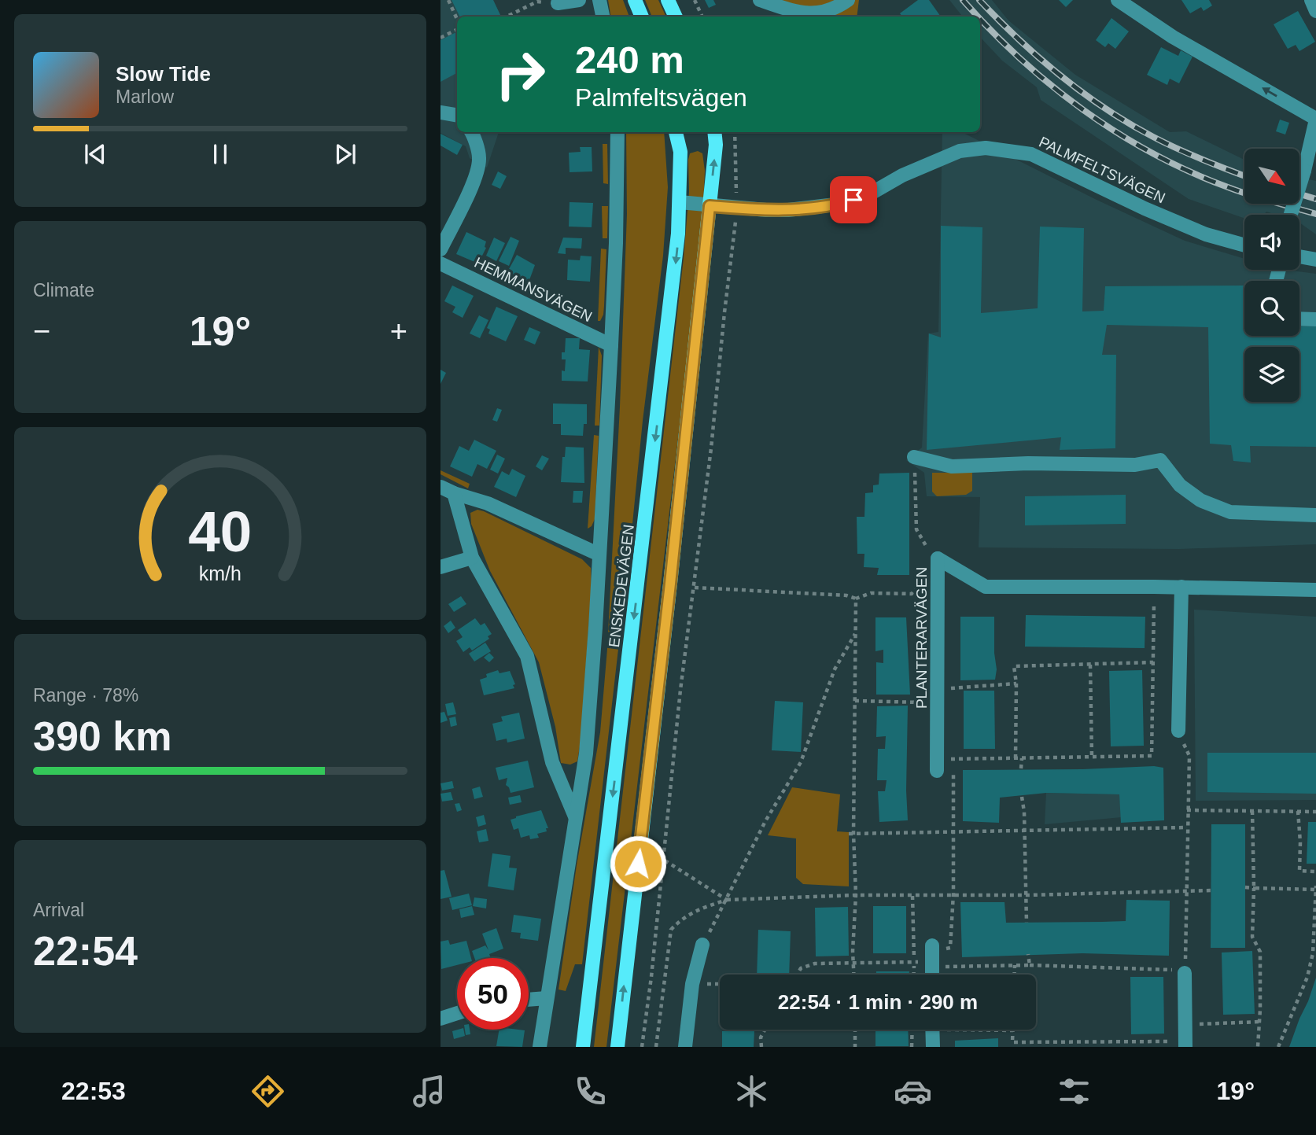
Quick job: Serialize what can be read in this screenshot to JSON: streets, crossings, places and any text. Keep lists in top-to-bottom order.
{
  "streets": {
    "main road": ["ENSKEDEVÄGEN"],
    "street": ["PALMFELTSVÄGEN", "HEMMANSVÄGEN", "PLANTERARVÄGEN"]
  },
  "crossings": [
    ["PALMFELTSVÄGEN", "ENSKEDEVÄGEN"],
    ["HEMMANSVÄGEN", "ENSKEDEVÄGEN"]
  ],
  "north": "bottom right",
  "page": {
    "turn": ["240 m", "Palmfeltsvägen"],
    "song": ["Slow Tide", "Marlow"],
    "tile": [
      "Climate",
      ["Range · 78%", "390 km"],
      ["Arrival", "22:54"]
    ],
    "heat": ["−", "19°", "+"],
    "limit": "50",
    "trip": "22:54 · 1 min · 290 m",
    "tabs": ["22:53", "19°"],
    "gauge": ["40", "km/h"]
  }
}
